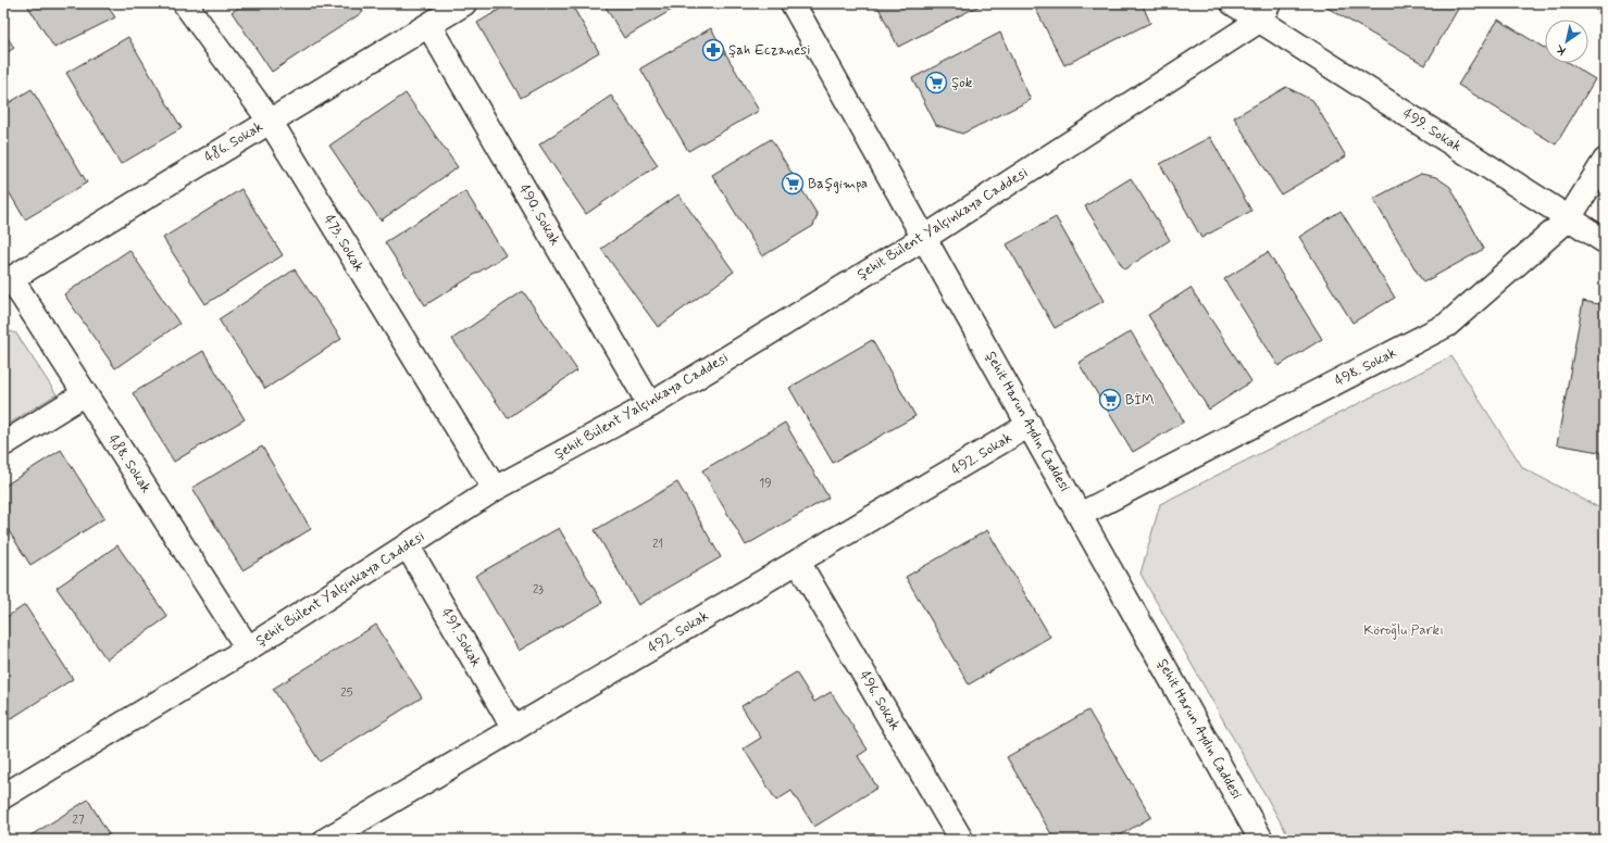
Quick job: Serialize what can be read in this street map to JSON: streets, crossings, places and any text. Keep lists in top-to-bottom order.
{
  "streets": {
    "street": [
      "499. Sokak",
      "486. Sokak",
      "490. Sokak",
      "Şehit Bülent Yalçınkaya Caddesi",
      "473. Sokak",
      "498. Sokak",
      "Şehit Harun Aydın Caddesi",
      "492. Sokak",
      "488. Sokak",
      "491. Sokak",
      "496. Sokak"
    ]
  },
  "crossings": [
    ["499. Sokak", "Şehit Bülent Yalçınkaya Caddesi"],
    ["499. Sokak", "498. Sokak"],
    ["486. Sokak", "490. Sokak"],
    ["486. Sokak", "473. Sokak"],
    ["486. Sokak", "488. Sokak"],
    ["490. Sokak", "Şehit Bülent Yalçınkaya Caddesi"],
    ["Şehit Bülent Yalçınkaya Caddesi", "473. Sokak"],
    ["Şehit Bülent Yalçınkaya Caddesi", "Şehit Harun Aydın Caddesi"],
    ["Şehit Bülent Yalçınkaya Caddesi", "488. Sokak"],
    ["Şehit Bülent Yalçınkaya Caddesi", "491. Sokak"],
    ["498. Sokak", "Şehit Harun Aydın Caddesi"],
    ["Şehit Harun Aydın Caddesi", "492. Sokak"],
    ["492. Sokak", "491. Sokak"],
    ["492. Sokak", "496. Sokak"]
  ],
  "parks": ["Köroğlu Parkı"],
  "places": {
    "pharmacy": ["Şah Eczanesi"],
    "supermarket": ["Şok", "Başgimpa", "BİM"]
  },
  "house_numbers": [
    "19",
    "21",
    "23",
    "25",
    "27"
  ],
  "north": "bottom left"
}
